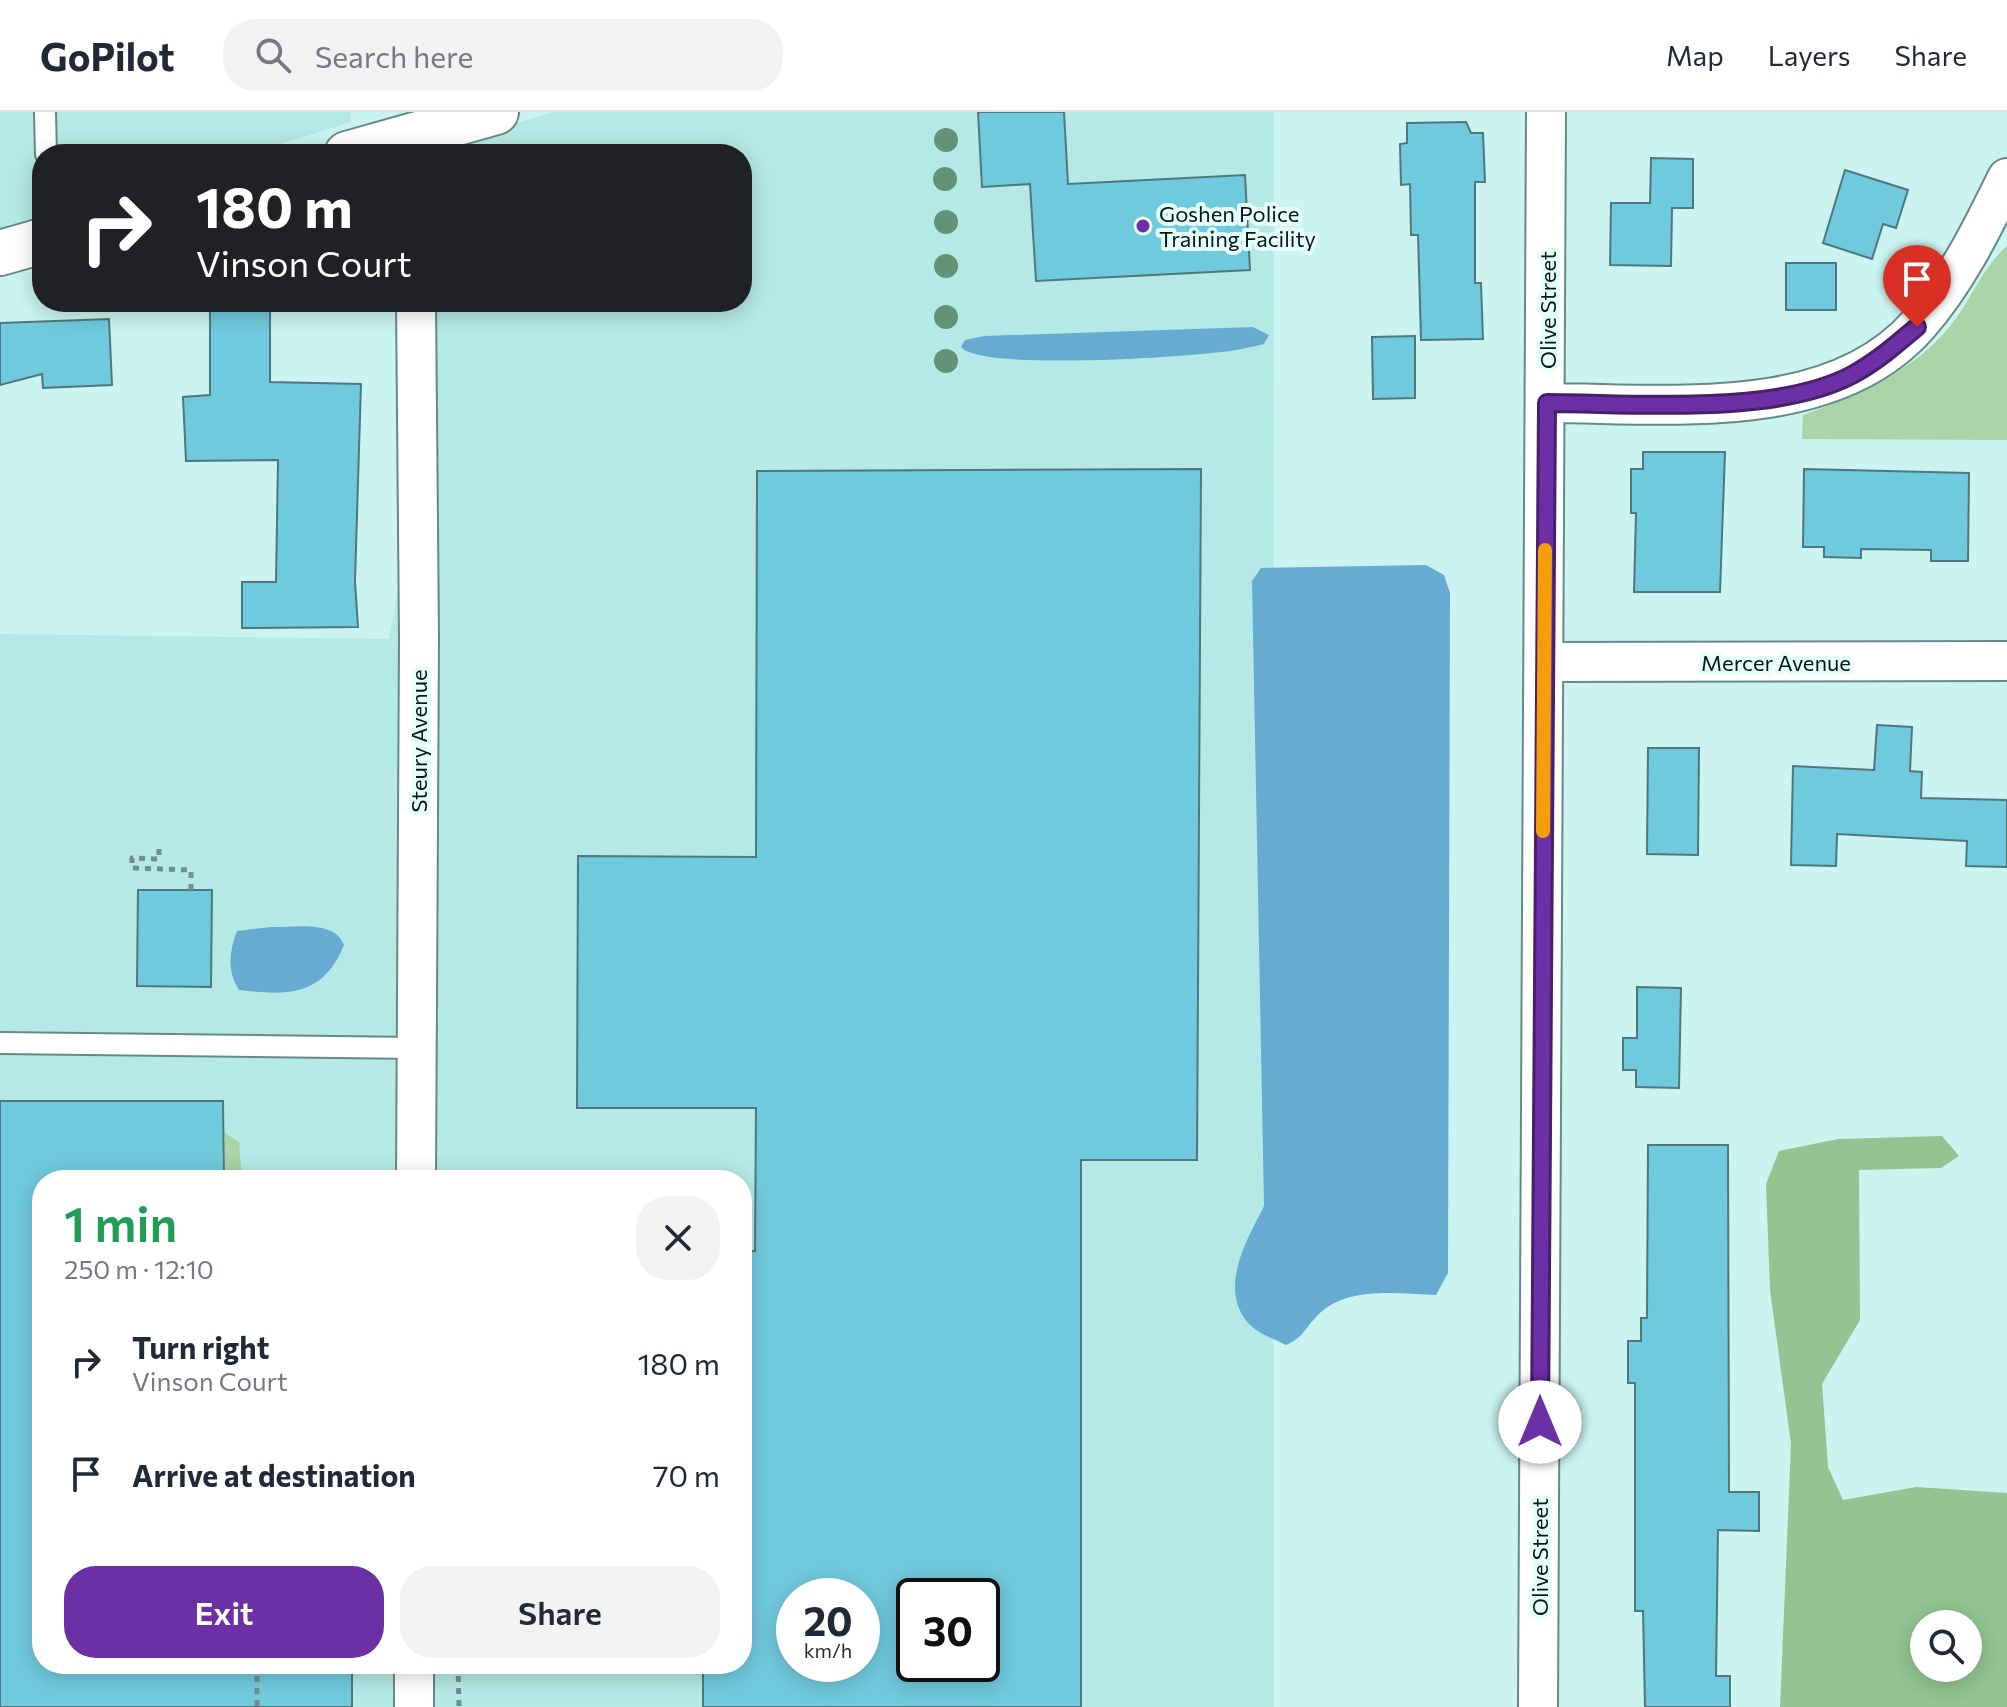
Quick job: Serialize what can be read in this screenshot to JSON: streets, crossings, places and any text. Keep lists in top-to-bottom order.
{
  "streets": {
    "street": ["Olive Street", "Mercer Avenue", "Steury Avenue"]
  },
  "crossings": [
    ["Olive Street", "Mercer Avenue"]
  ],
  "places": ["Goshen Police Training Facility"],
  "page": {
    "header": "GoPilot",
    "search": "Search here",
    "nav": ["Map", "Layers", "Share"],
    "turn": ["180 m", "Vinson Court"],
    "heading": ["1 min", "250 m · 12:10"],
    "list": [
      {
        "name": "Turn right",
        "note": "Vinson Court",
        "value": "180 m"
      },
      {
        "name": "Arrive at destination",
        "value": "70 m"
      }
    ],
    "buttons": ["Exit", "Share"],
    "speed": "20 km/h",
    "limit": "30"
  }
}
